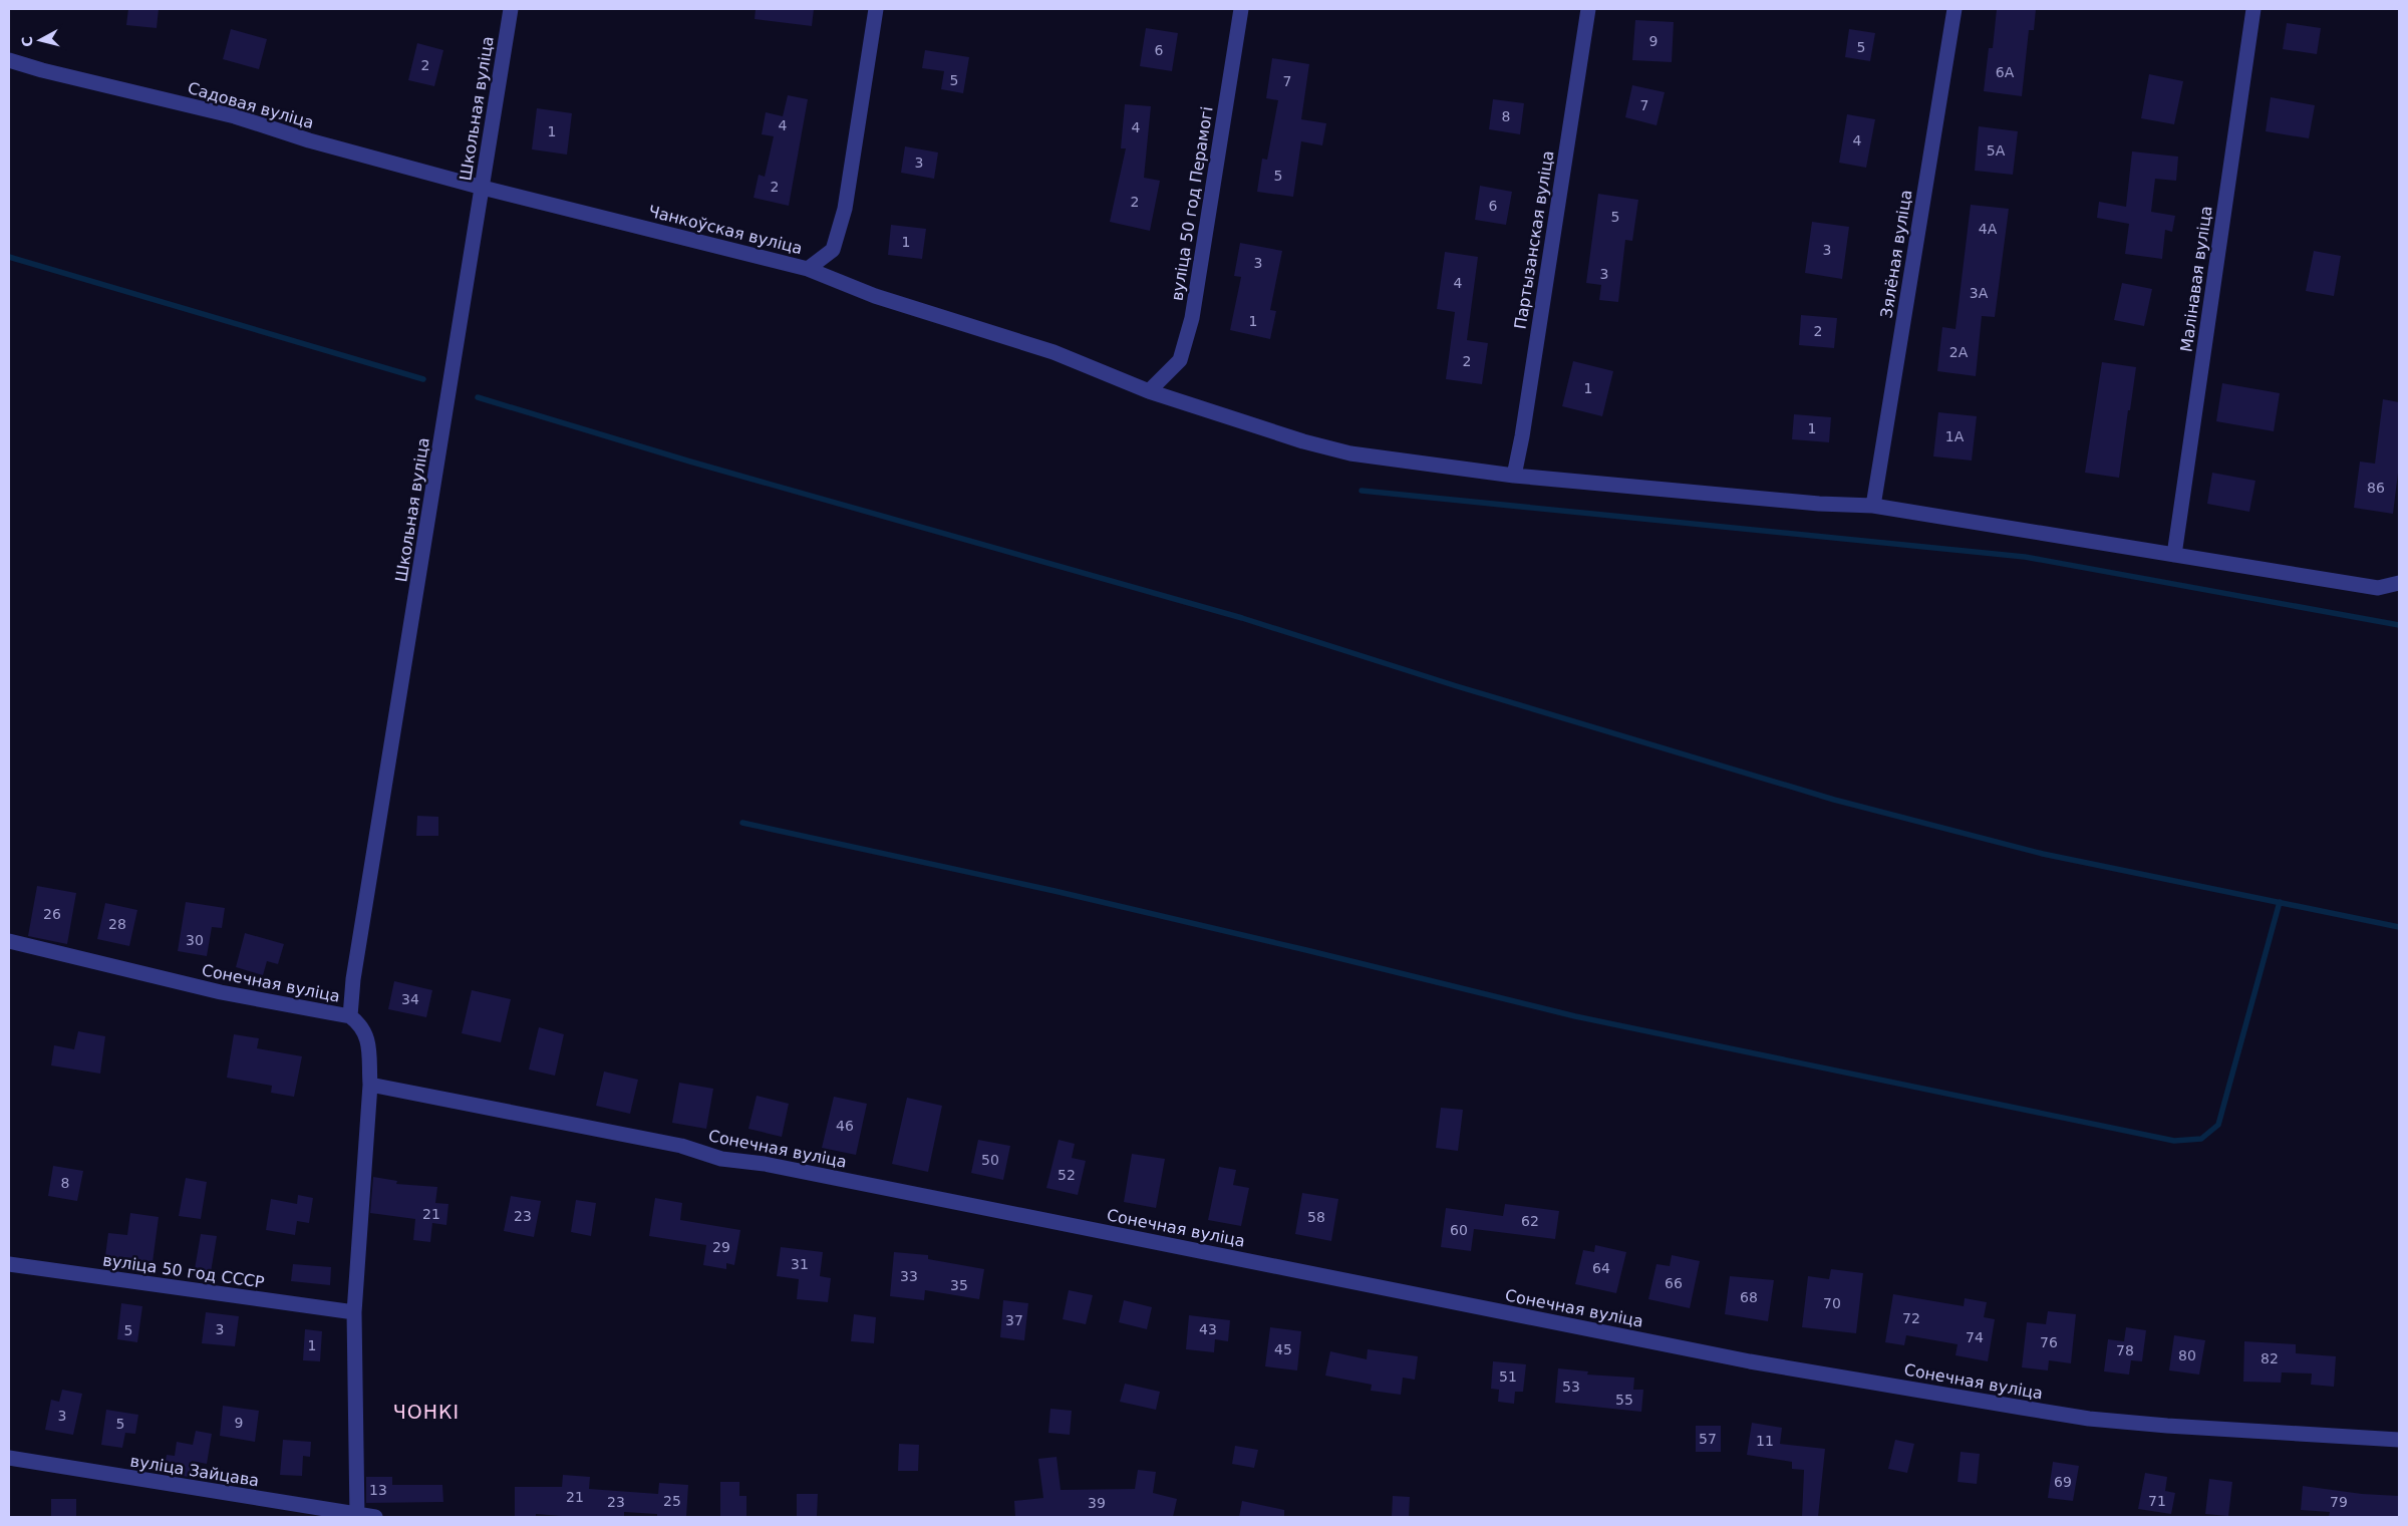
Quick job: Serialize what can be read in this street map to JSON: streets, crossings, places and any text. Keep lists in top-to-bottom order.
{
  "streets": {
    "street": [
      "Садовая вуліца",
      "Школьная вуліца",
      "вуліца 50 год Перамогі",
      "Чанкоўская вуліца",
      "Партызанская вуліца",
      "Зялёная вуліца",
      "Малінавая вуліца",
      "Сонечная вуліца",
      "вуліца 50 год СССР",
      "вуліца Зайцава"
    ]
  },
  "crossings": [
    ["Садовая вуліца", "Школьная вуліца"],
    ["Садовая вуліца", "Чанкоўская вуліца"],
    ["Школьная вуліца", "Чанкоўская вуліца"],
    ["Школьная вуліца", "Сонечная вуліца"]
  ],
  "districts": ["ЧОНКІ"],
  "house_numbers": [
    "9",
    "5",
    "6",
    "2",
    "6А",
    "5",
    "7",
    "7",
    "8",
    "4",
    "4",
    "1",
    "4",
    "5А",
    "3",
    "5",
    "2",
    "2",
    "6",
    "5",
    "4А",
    "1",
    "3",
    "3",
    "3",
    "4",
    "3А",
    "1",
    "2",
    "2А",
    "2",
    "1",
    "1",
    "1А",
    "86",
    "26",
    "28",
    "30",
    "34",
    "46",
    "50",
    "52",
    "8",
    "21",
    "23",
    "58",
    "62",
    "60",
    "29",
    "31",
    "64",
    "33",
    "66",
    "35",
    "68",
    "70",
    "72",
    "37",
    "3",
    "43",
    "5",
    "74",
    "76",
    "1",
    "45",
    "78",
    "80",
    "82",
    "51",
    "53",
    "55",
    "3",
    "9",
    "5",
    "57",
    "11",
    "69",
    "13",
    "21",
    "25",
    "71",
    "23",
    "79",
    "39"
  ],
  "north": "left"
}
